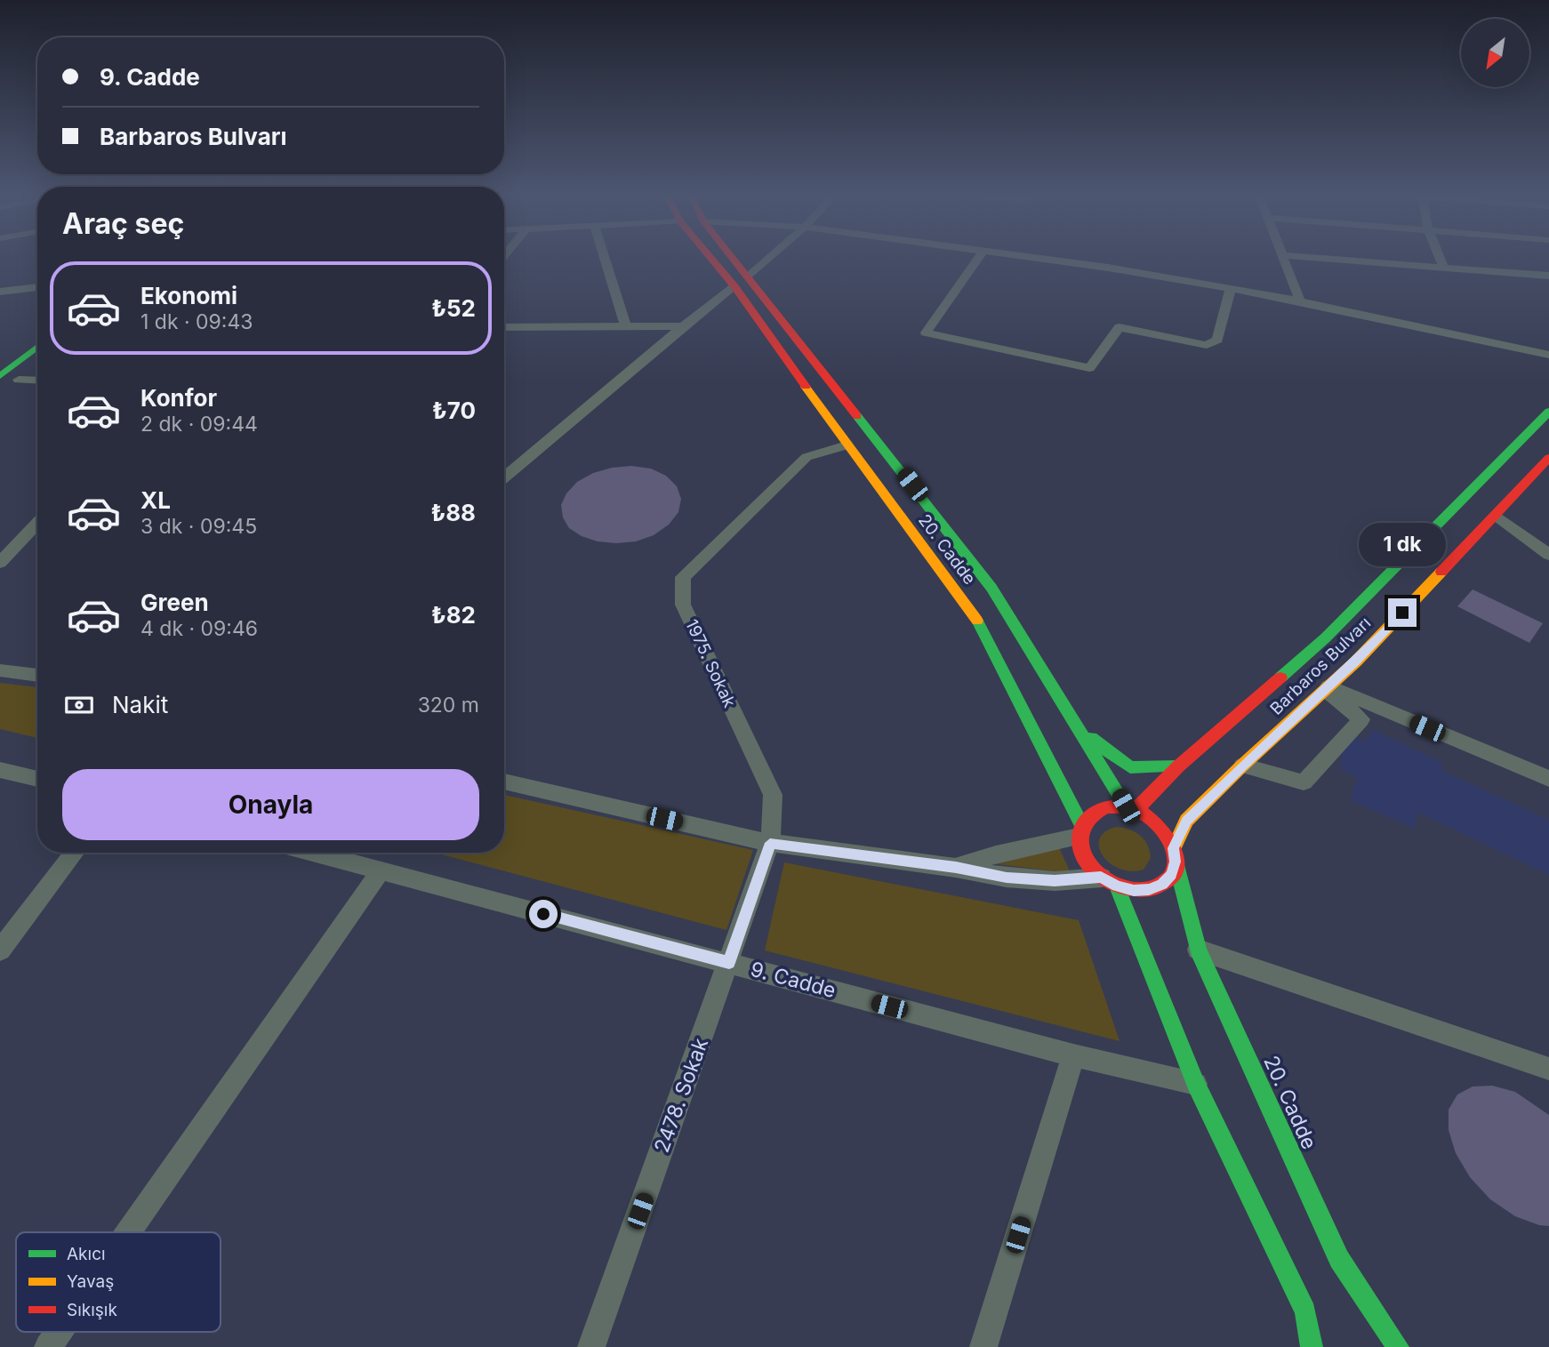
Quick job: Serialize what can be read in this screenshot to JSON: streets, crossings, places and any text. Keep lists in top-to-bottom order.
{
  "streets": {
    "street": [
      "20. Cadde",
      "1975. Sokak",
      "Barbaros Bulvarı",
      "9. Cadde",
      "2478. Sokak"
    ]
  },
  "crossings": [
    ["20. Cadde", "1975. Sokak"],
    ["20. Cadde", "Barbaros Bulvarı"],
    ["1975. Sokak", "2478. Sokak"],
    ["9. Cadde", "2478. Sokak"]
  ],
  "legend": ["Akıcı", "Yavaş", "Sıkışık"],
  "north": "bottom left",
  "page": {
    "banner": ["9. Cadde", "Barbaros Bulvarı"],
    "heading": "Araç seç",
    "list": [
      {
        "name": "Ekonomi",
        "note": "1 dk · 09:43",
        "value": "₺52"
      },
      {
        "name": "Konfor",
        "note": "2 dk · 09:44",
        "value": "₺70"
      },
      {
        "name": "XL",
        "note": "3 dk · 09:45",
        "value": "₺88"
      },
      {
        "name": "Green",
        "note": "4 dk · 09:46",
        "value": "₺82"
      }
    ],
    "bubble": "1 dk",
    "pay": ["Nakit", "320 m"],
    "buttons": "Onayla"
  }
}
